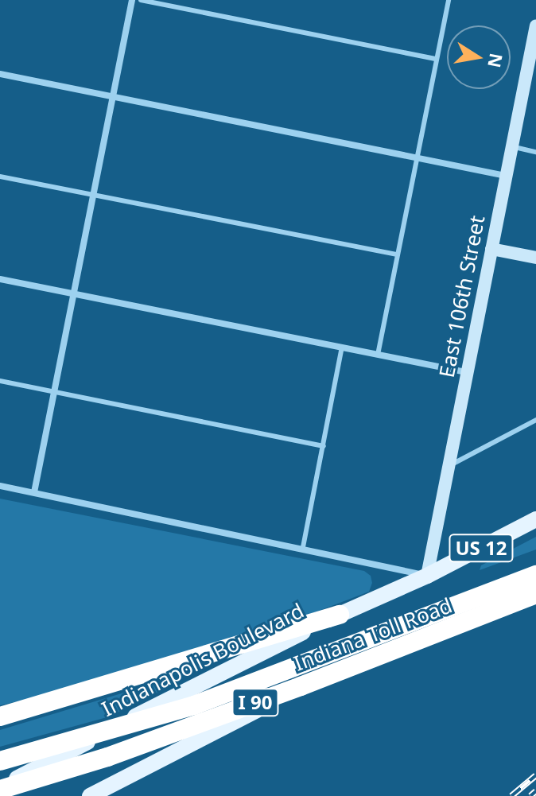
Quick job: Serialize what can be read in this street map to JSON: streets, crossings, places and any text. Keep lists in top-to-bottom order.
{
  "streets": {
    "highway": ["Indiana Toll Road", "I 90"],
    "main road": ["East 106th Street", "US 12", "Indianapolis Boulevard"]
  },
  "crossings": [
    ["East 106th Street", "US 12"],
    ["East 106th Street", "Indianapolis Boulevard"],
    ["US 12", "Indianapolis Boulevard"],
    ["Indiana Toll Road", "Indianapolis Boulevard"]
  ],
  "north": "right"
}
